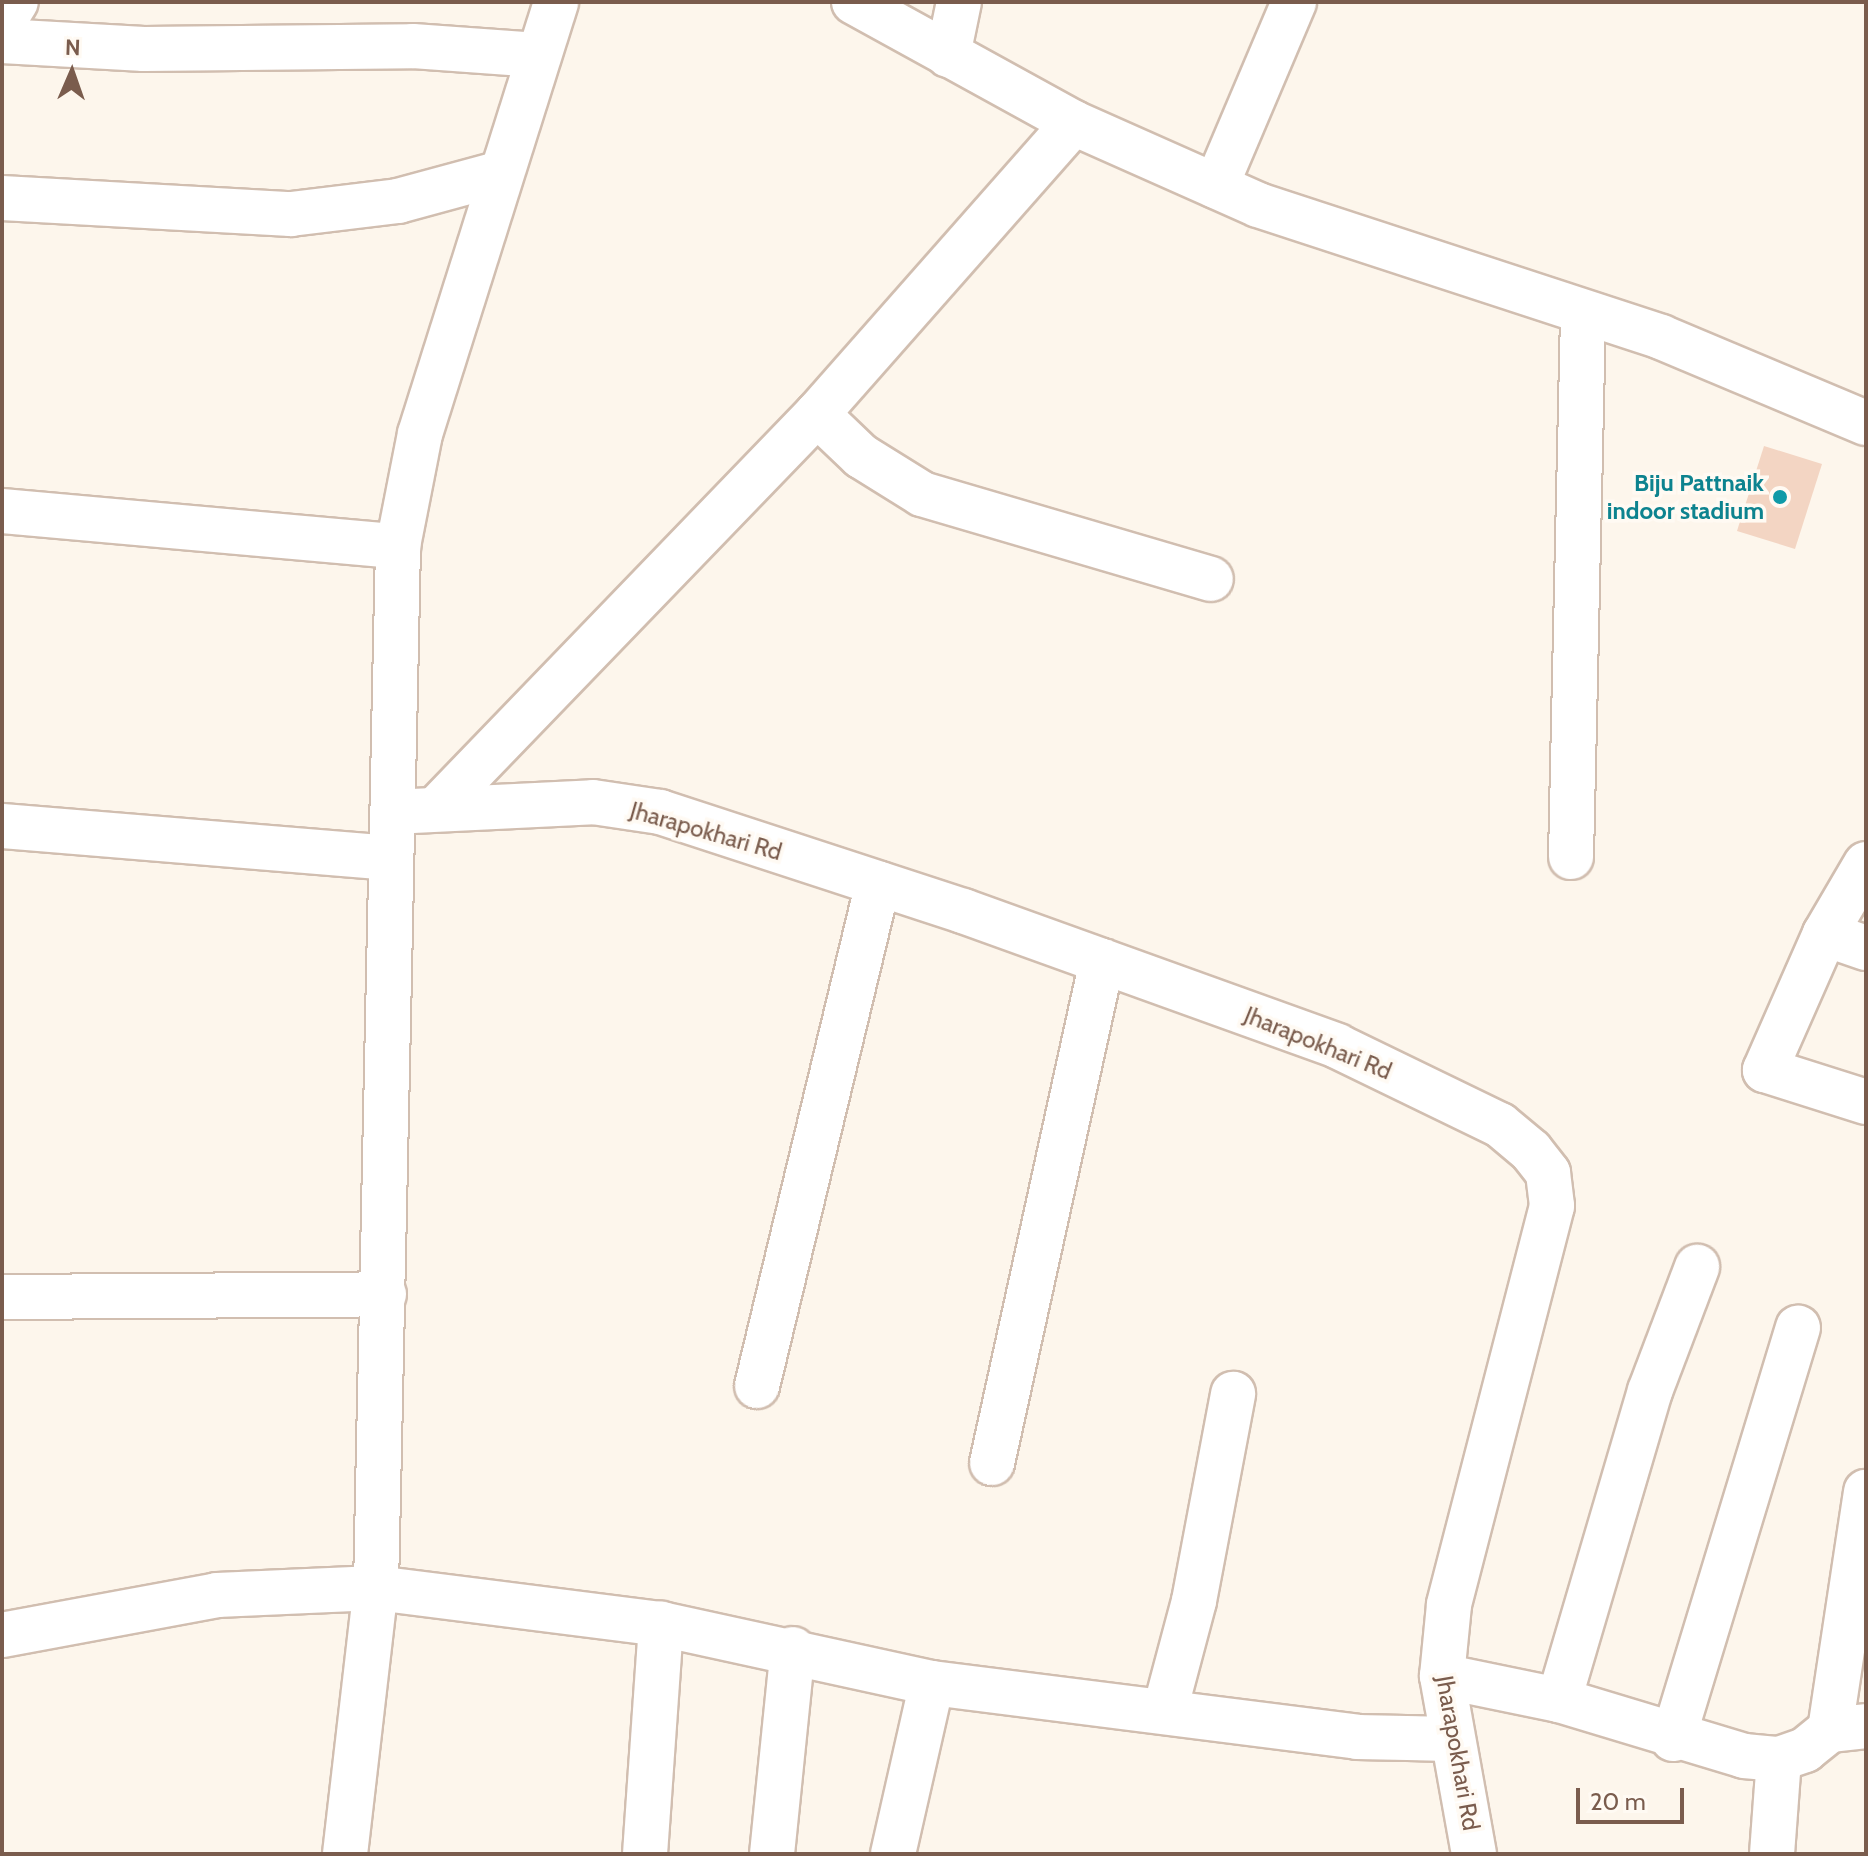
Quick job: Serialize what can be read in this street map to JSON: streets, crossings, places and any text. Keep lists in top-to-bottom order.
{
  "streets": {
    "street": ["Jharapokhari Rd"]
  },
  "places": ["Biju Pattnaik indoor stadium"],
  "scale_bar": "20 m",
  "north": "top"
}
